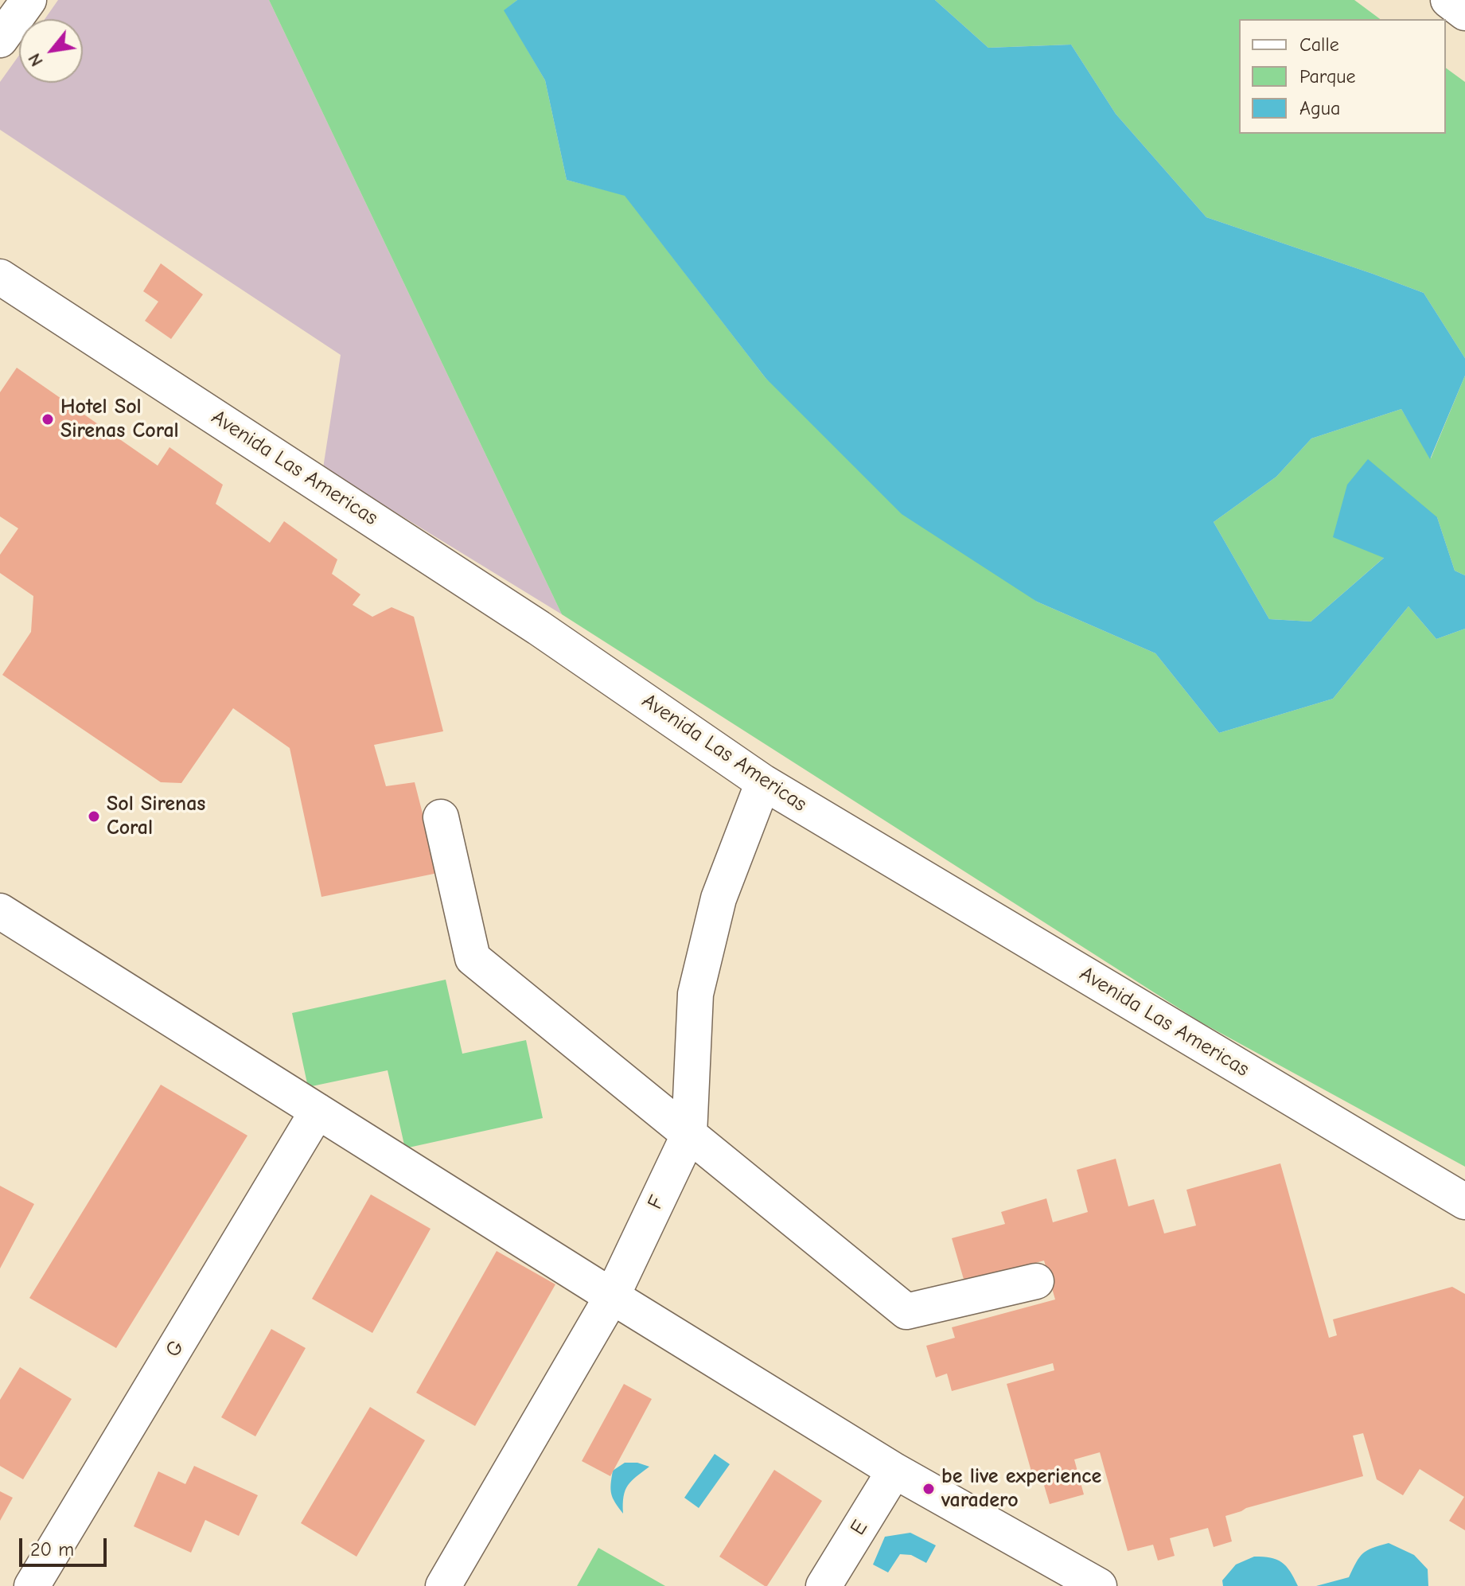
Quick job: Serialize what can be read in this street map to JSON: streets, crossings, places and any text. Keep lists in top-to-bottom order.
{
  "streets": {
    "main road": [
      "Avenida Las Americas",
      "F",
      "G",
      "E"
    ]
  },
  "crossings": [
    ["Avenida Las Americas", "F"]
  ],
  "places": ["Hotel Sol Sirenas Coral", "Sol Sirenas Coral", "be live experience varadero"],
  "legend": ["Calle", "Parque", "Agua"],
  "scale_bar": "20 m",
  "north": "bottom left"
}
